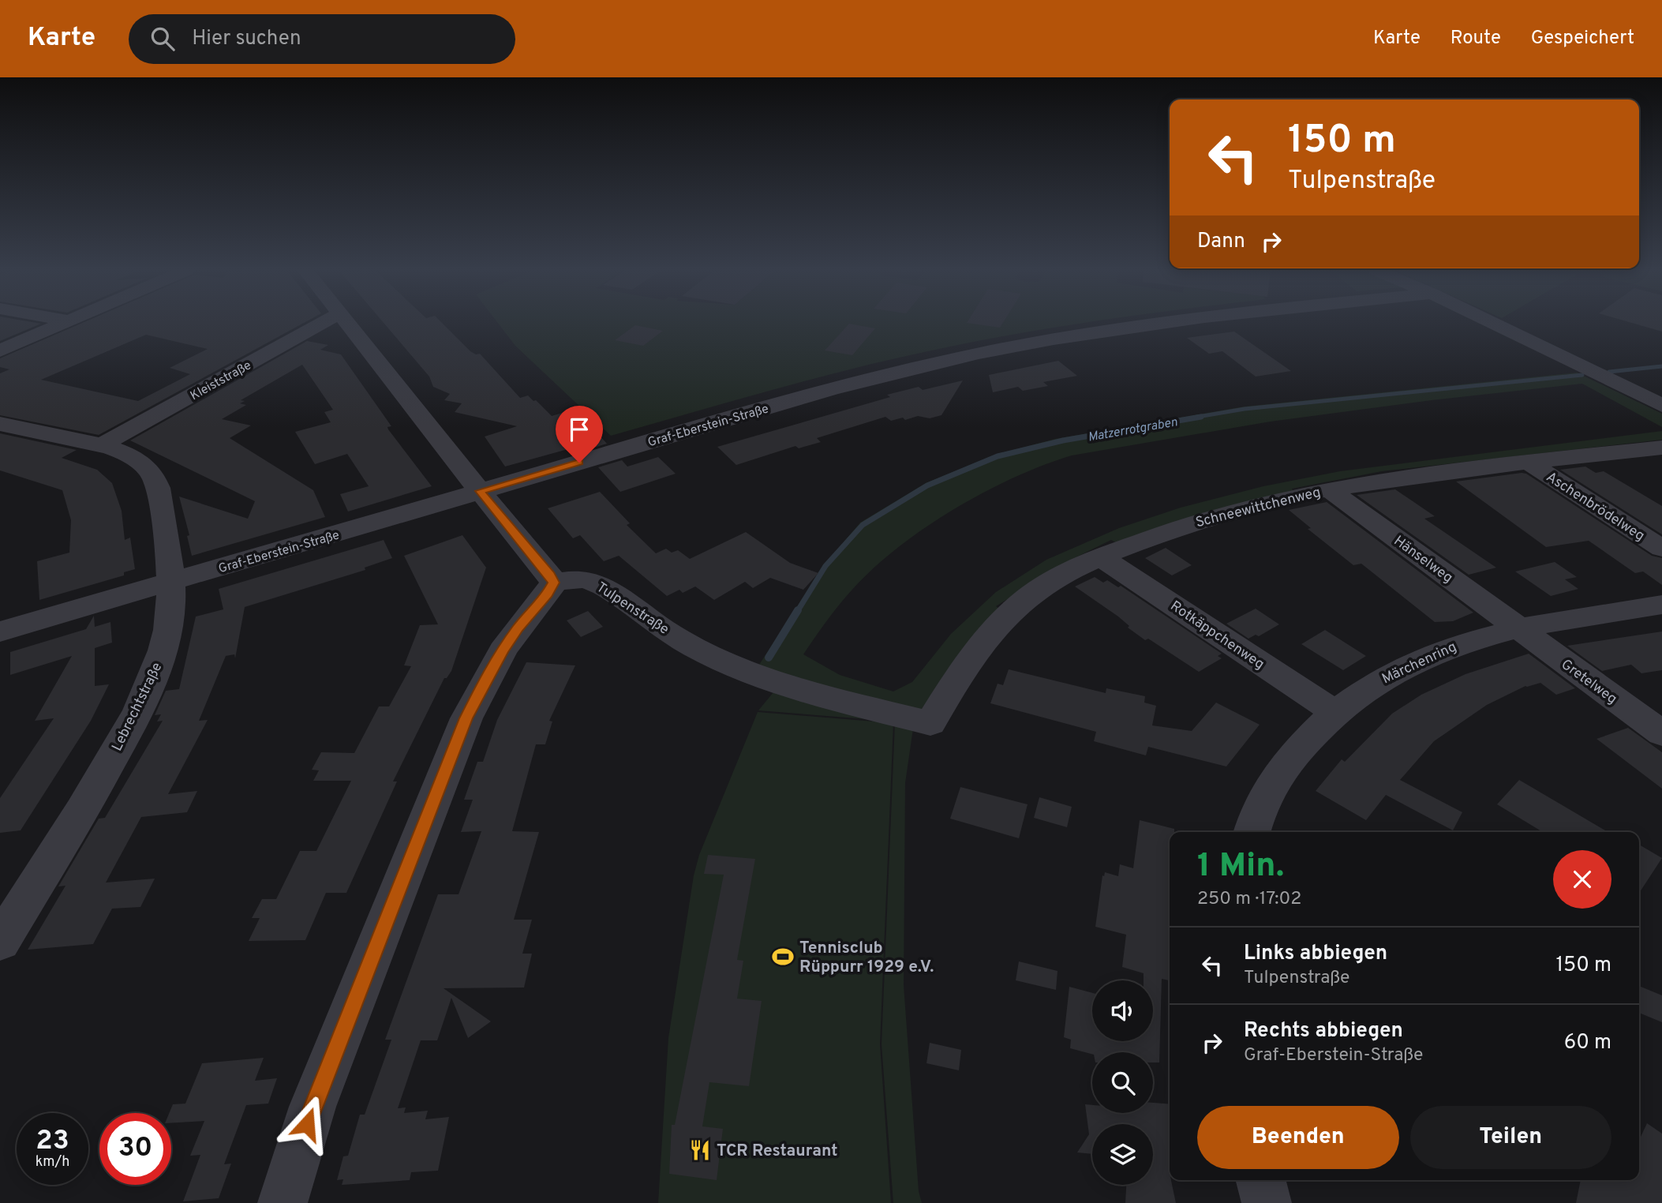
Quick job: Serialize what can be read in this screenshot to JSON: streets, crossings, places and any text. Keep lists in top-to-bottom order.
{
  "streets": {
    "street": [
      "Kleiststraße",
      "Graf-Eberstein-Straße",
      "Aschenbrödelweg",
      "Schneewittchenweg",
      "Hänselweg",
      "Tulpenstraße",
      "Rotkäppchenweg",
      "Märchenring",
      "Gretelweg",
      "Lebrechtstraße"
    ]
  },
  "crossings": [
    ["Kleiststraße", "Lebrechtstraße"],
    ["Graf-Eberstein-Straße", "Lebrechtstraße"],
    ["Aschenbrödelweg", "Schneewittchenweg"],
    ["Schneewittchenweg", "Hänselweg"],
    ["Schneewittchenweg", "Tulpenstraße"],
    ["Schneewittchenweg", "Rotkäppchenweg"],
    ["Hänselweg", "Märchenring"],
    ["Hänselweg", "Gretelweg"],
    ["Rotkäppchenweg", "Märchenring"],
    ["Märchenring", "Gretelweg"]
  ],
  "water": ["Matzerrotgraben"],
  "places": {
    "sports": ["Tennisclub Rüppurr 1929 e.V."],
    "restaurant": ["TCR Restaurant"]
  },
  "page": {
    "header": "Karte",
    "search": "Hier suchen",
    "nav": ["Karte", "Route", "Gespeichert"],
    "turn": ["150 m", "Tulpenstraße"],
    "then": "Dann",
    "heading": ["1 Min.", "250 m · 17:02"],
    "list": [
      {
        "name": "Links abbiegen",
        "note": "Tulpenstraße",
        "value": "150 m"
      },
      {
        "name": "Rechts abbiegen",
        "note": "Graf-Eberstein-Straße",
        "value": "60 m"
      }
    ],
    "buttons": ["Beenden", "Teilen"],
    "speed": "23 km/h",
    "limit": "30"
  }
}
